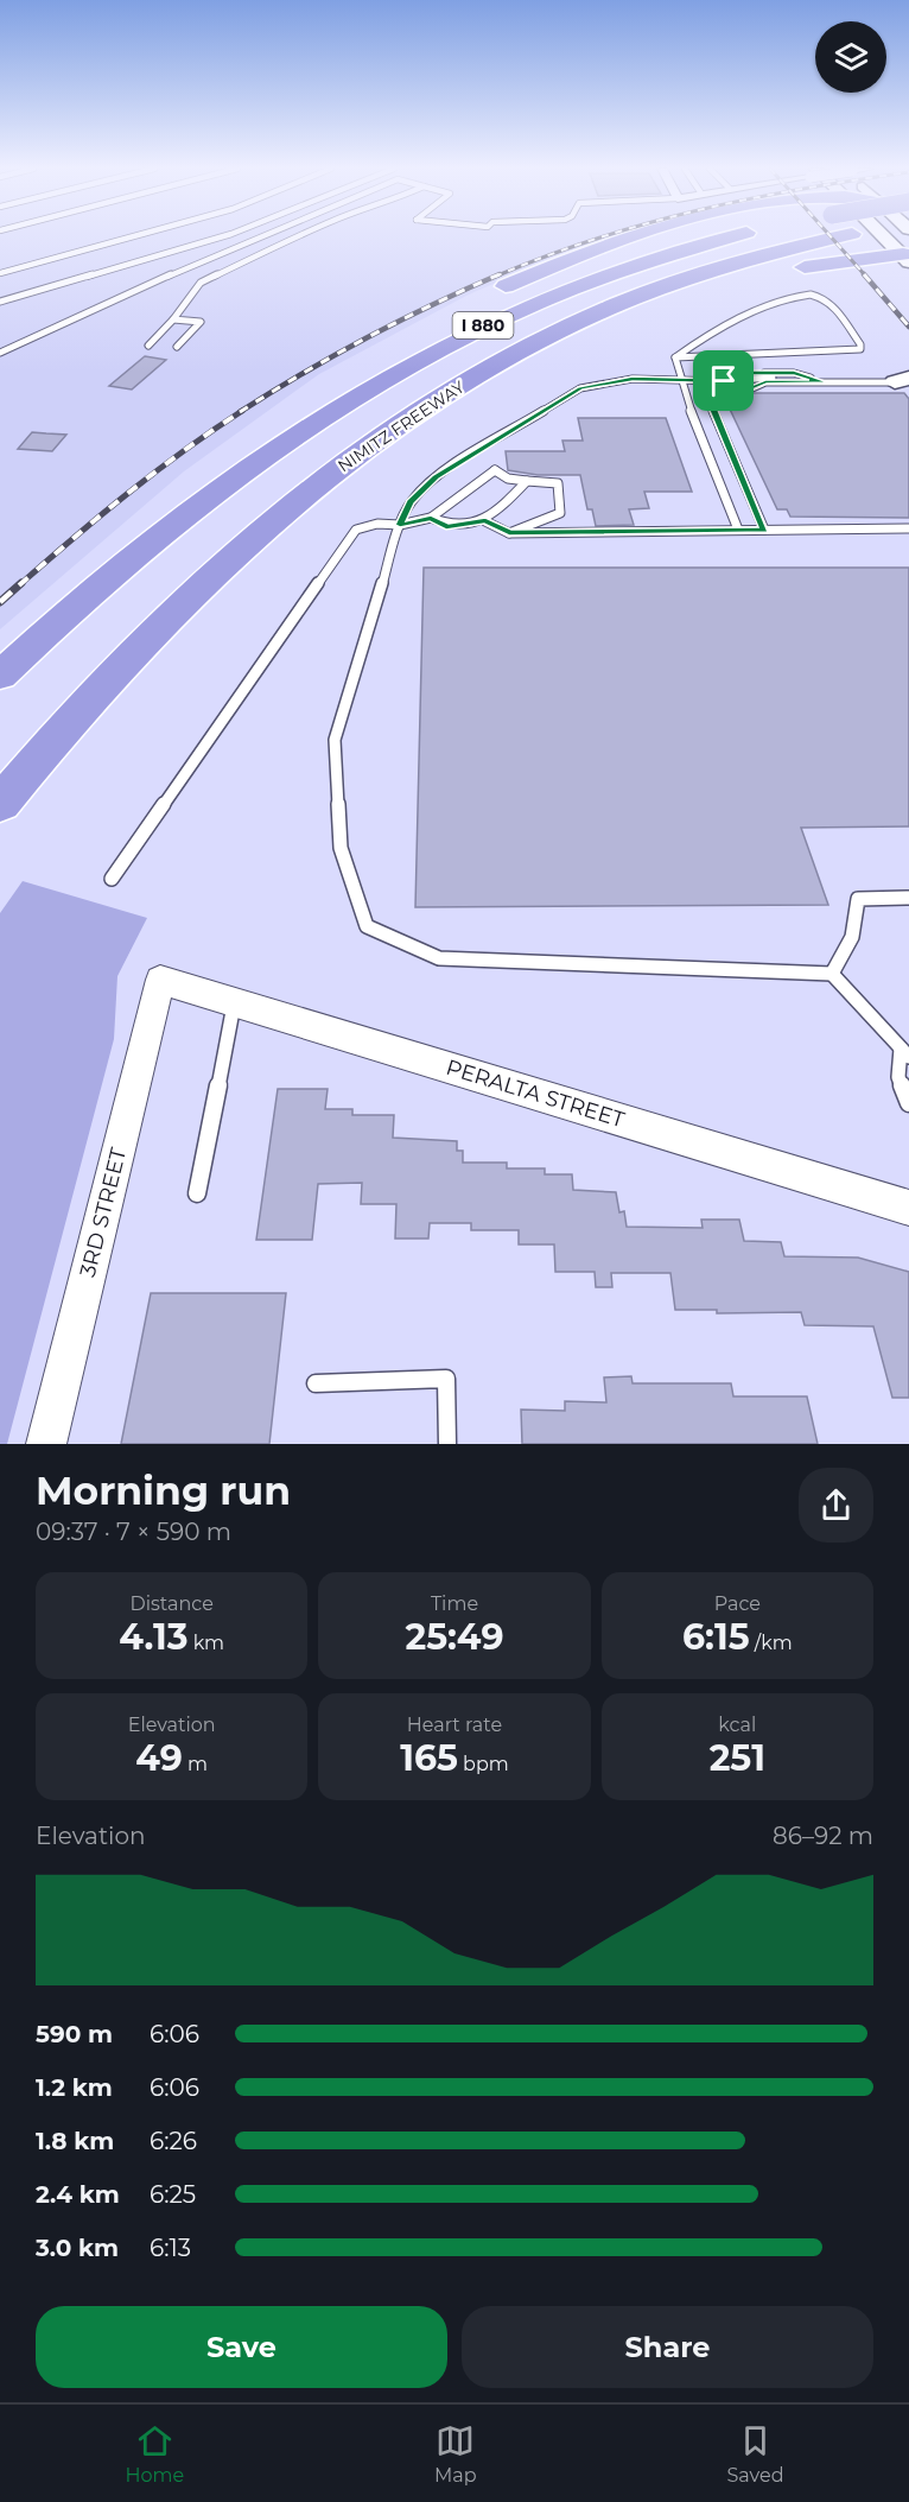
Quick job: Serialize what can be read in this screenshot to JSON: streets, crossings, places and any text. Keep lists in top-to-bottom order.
{
  "streets": {
    "highway": ["I 880", "NIMITZ FREEWAY"],
    "street": ["PERALTA STREET", "3RD STREET"]
  },
  "crossings": [
    ["PERALTA STREET", "3RD STREET"]
  ],
  "page": {
    "heading": ["Morning run", "09:37 · 7 × 590 m"],
    "stats": [
      ["Distance", "4.13 km"],
      ["Time", "25:49"],
      ["Pace", "6:15 /km"],
      ["Elevation", "49 m"],
      ["Heart rate", "165 bpm"],
      ["kcal", "251"]
    ],
    "chart": ["Elevation", "86–92 m"],
    "list": [
      {
        "name": "590 m",
        "note": "6:06"
      },
      {
        "name": "1.2 km",
        "note": "6:06"
      },
      {
        "name": "1.8 km",
        "note": "6:26"
      },
      {
        "name": "2.4 km",
        "note": "6:25"
      },
      {
        "name": "3.0 km",
        "note": "6:13"
      }
    ],
    "buttons": ["Save", "Share"],
    "tabs": ["Home", "Map", "Saved"]
  }
}
